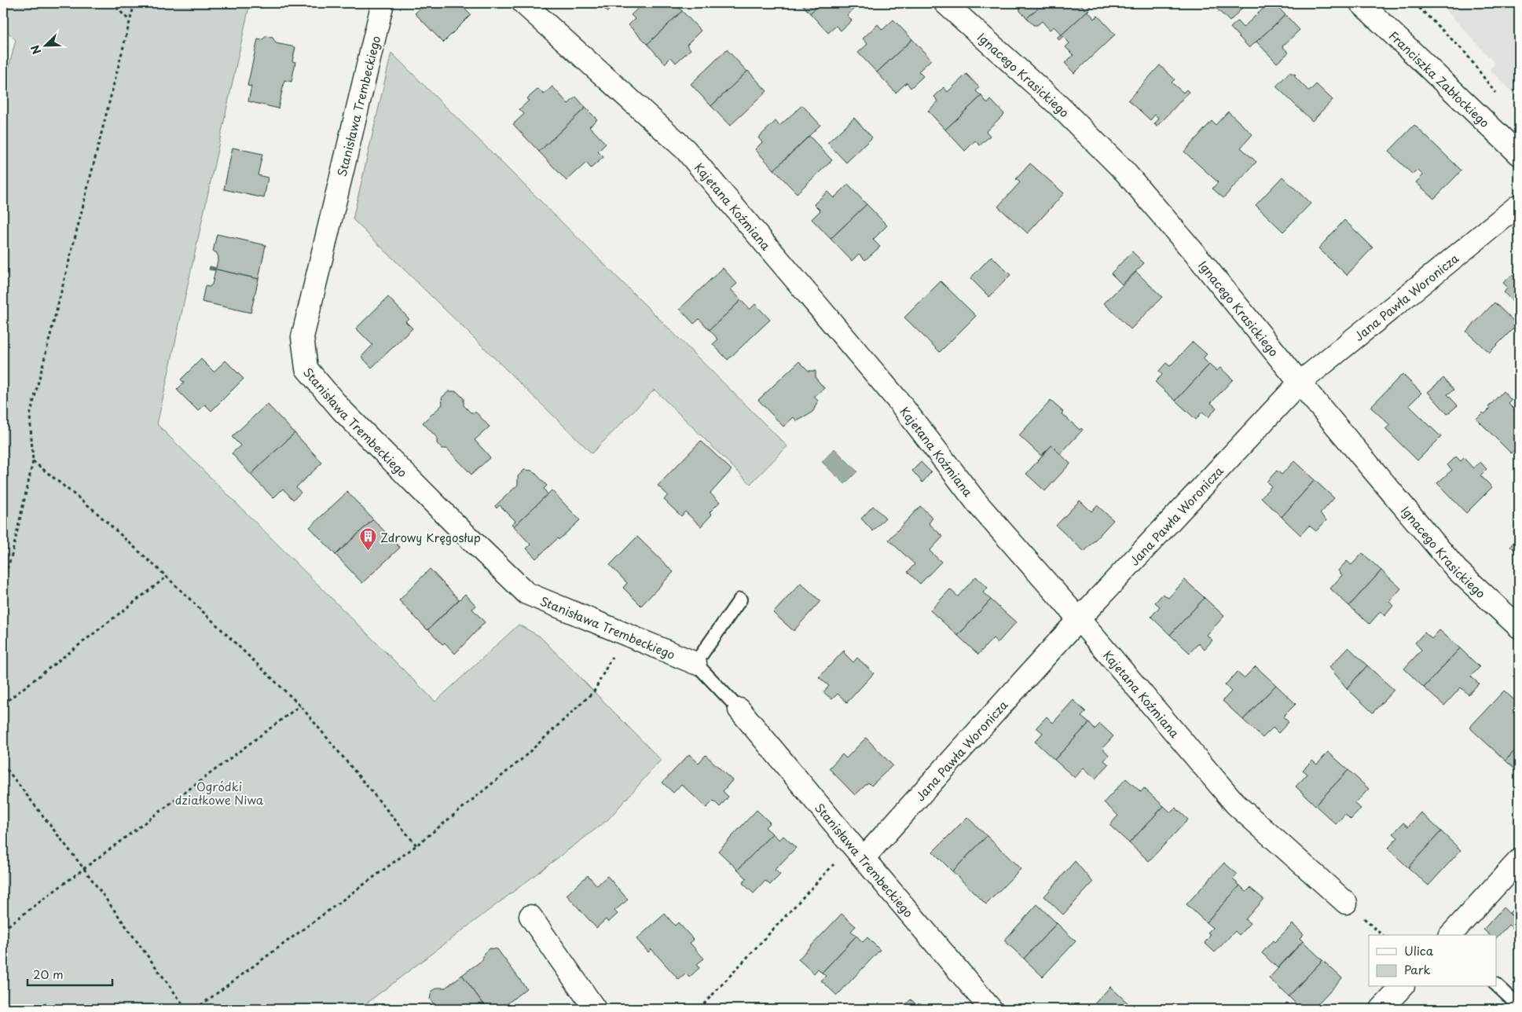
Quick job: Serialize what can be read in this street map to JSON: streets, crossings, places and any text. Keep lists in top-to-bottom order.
{
  "streets": {
    "street": [
      "Ignacego Krasickiego",
      "Franciszka Zabłockiego",
      "Stanisława Trembeckiego",
      "Kajetana Koźmiana",
      "Jana Pawła Woronicza"
    ]
  },
  "crossings": [
    ["Ignacego Krasickiego", "Jana Pawła Woronicza"],
    ["Stanisława Trembeckiego", "Jana Pawła Woronicza"],
    ["Kajetana Koźmiana", "Jana Pawła Woronicza"]
  ],
  "parks": ["Ogródki działkowe Niwa"],
  "places": {
    "building": ["Zdrowy Kręgosłup"]
  },
  "legend": ["Ulica", "Park"],
  "scale_bar": "20 m",
  "north": "bottom left"
}
